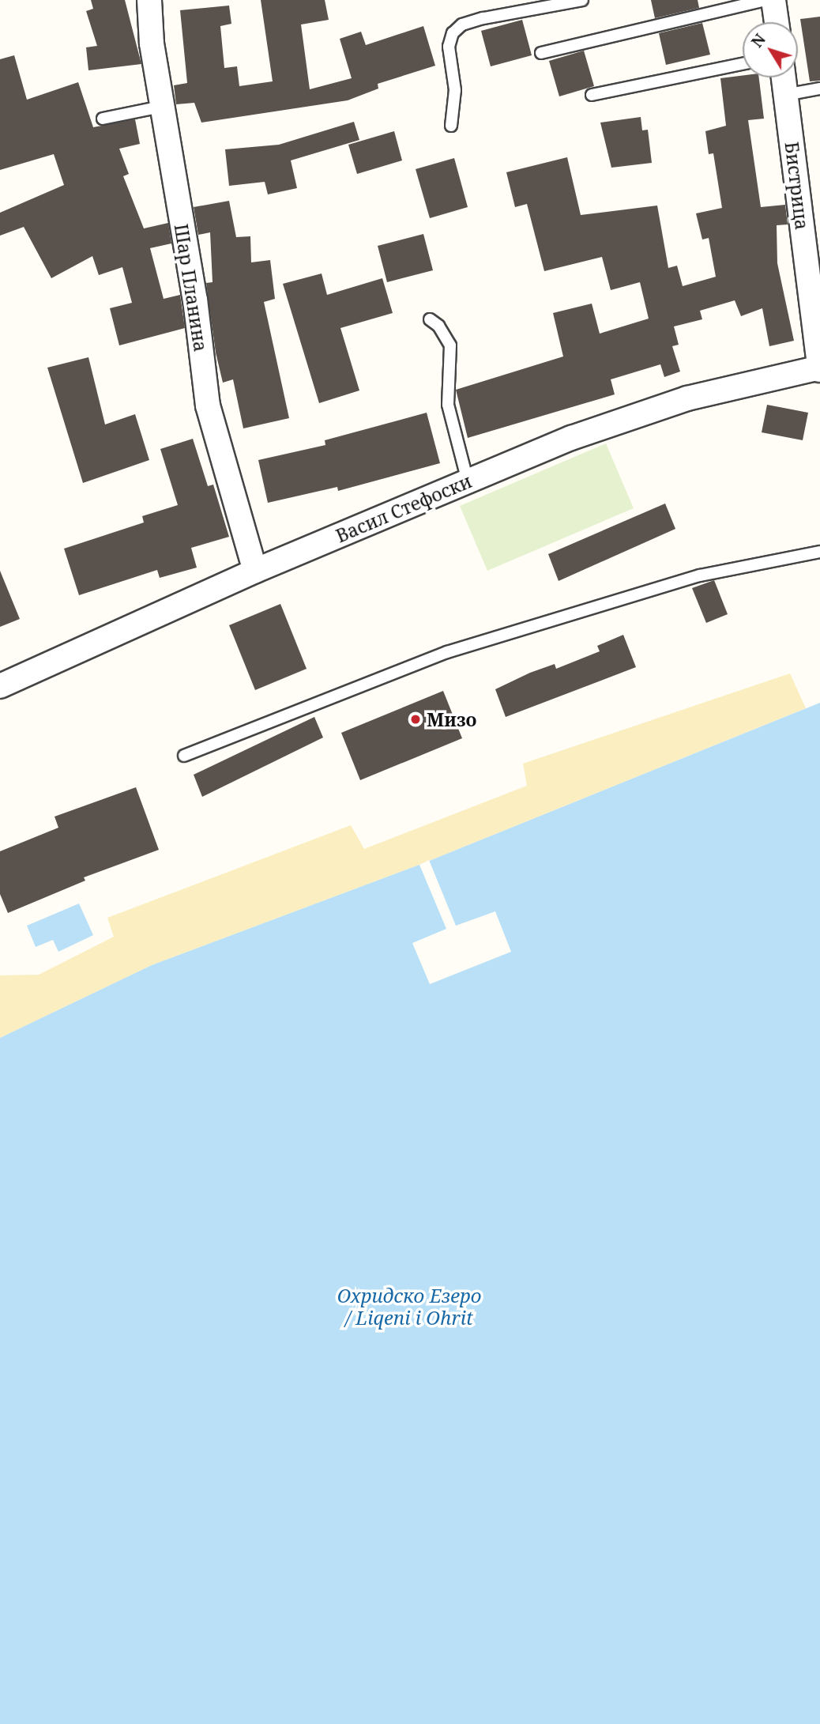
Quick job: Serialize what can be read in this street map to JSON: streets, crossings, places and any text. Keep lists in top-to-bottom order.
{
  "streets": {
    "street": ["Бистрица", "Шар Планина", "Васил Стефоски"]
  },
  "crossings": [
    ["Бистрица", "Васил Стефоски"],
    ["Шар Планина", "Васил Стефоски"]
  ],
  "water": ["Охридско Езеро / Liqeni i Ohrit"],
  "places": ["Мизо"],
  "north": "top left"
}
